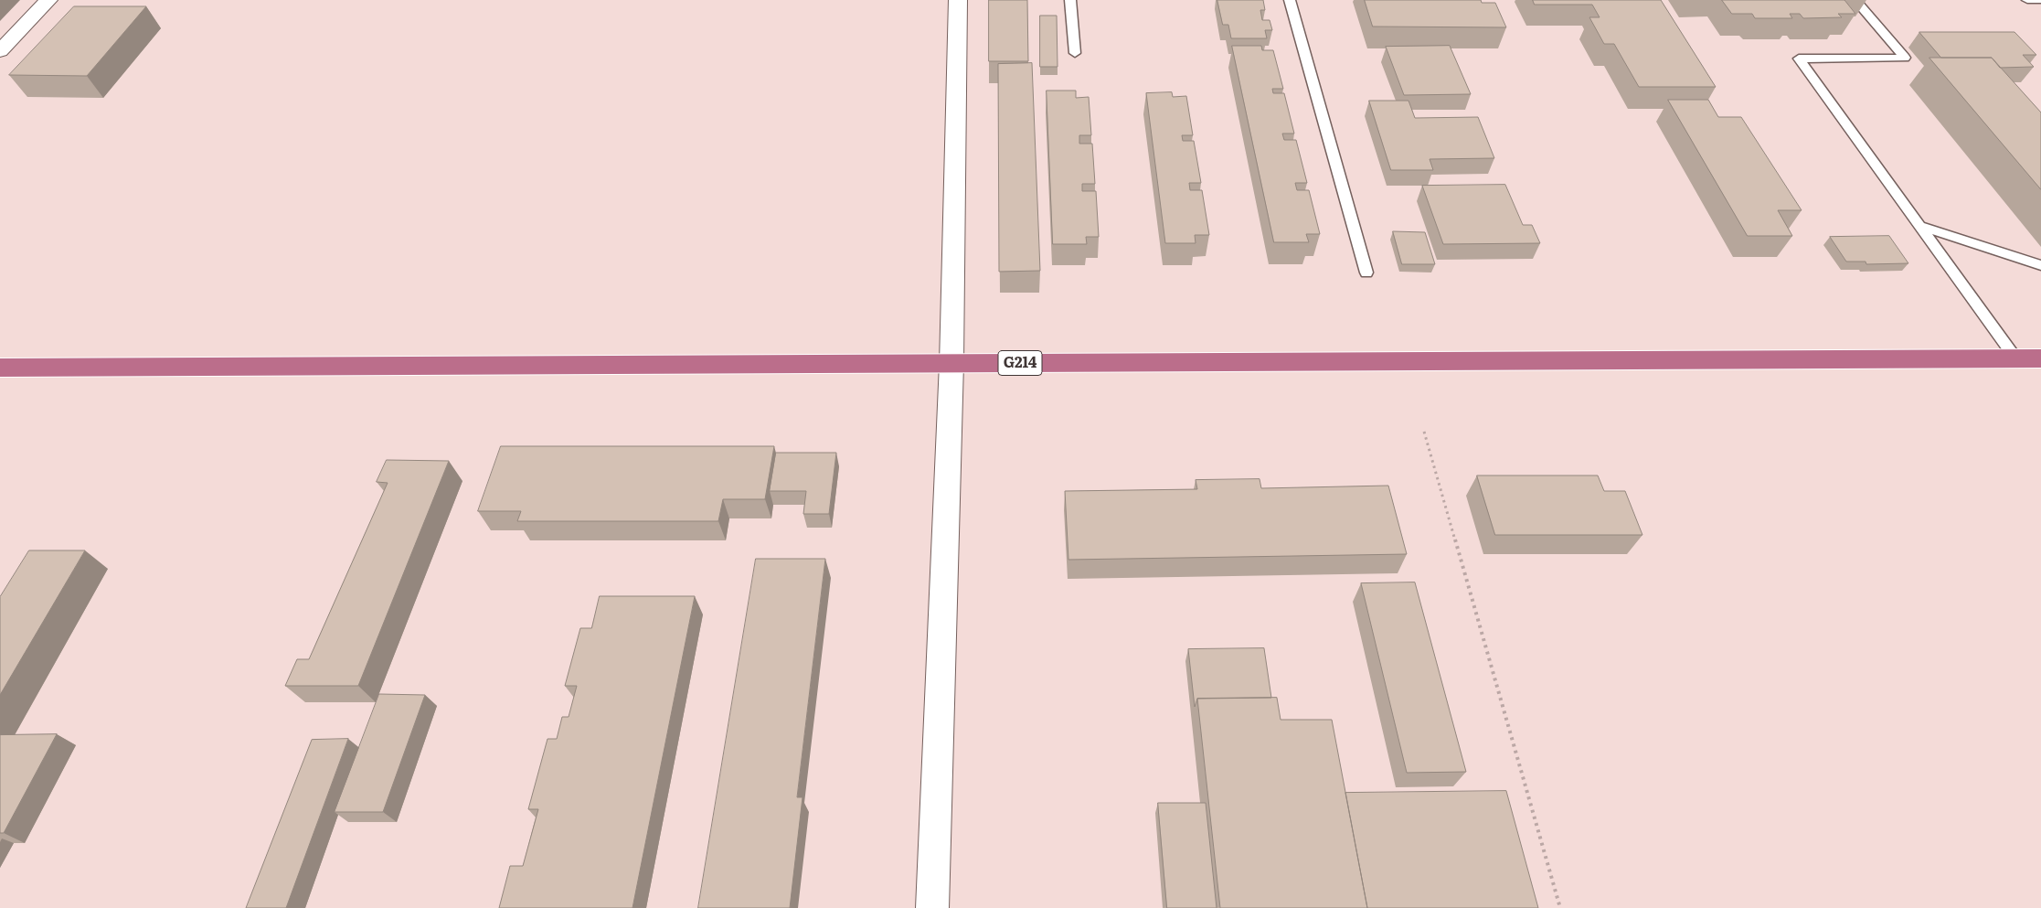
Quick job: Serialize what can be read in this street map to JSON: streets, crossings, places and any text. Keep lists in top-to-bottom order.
{
  "streets": {
    "highway": ["G214"]
  }
}
